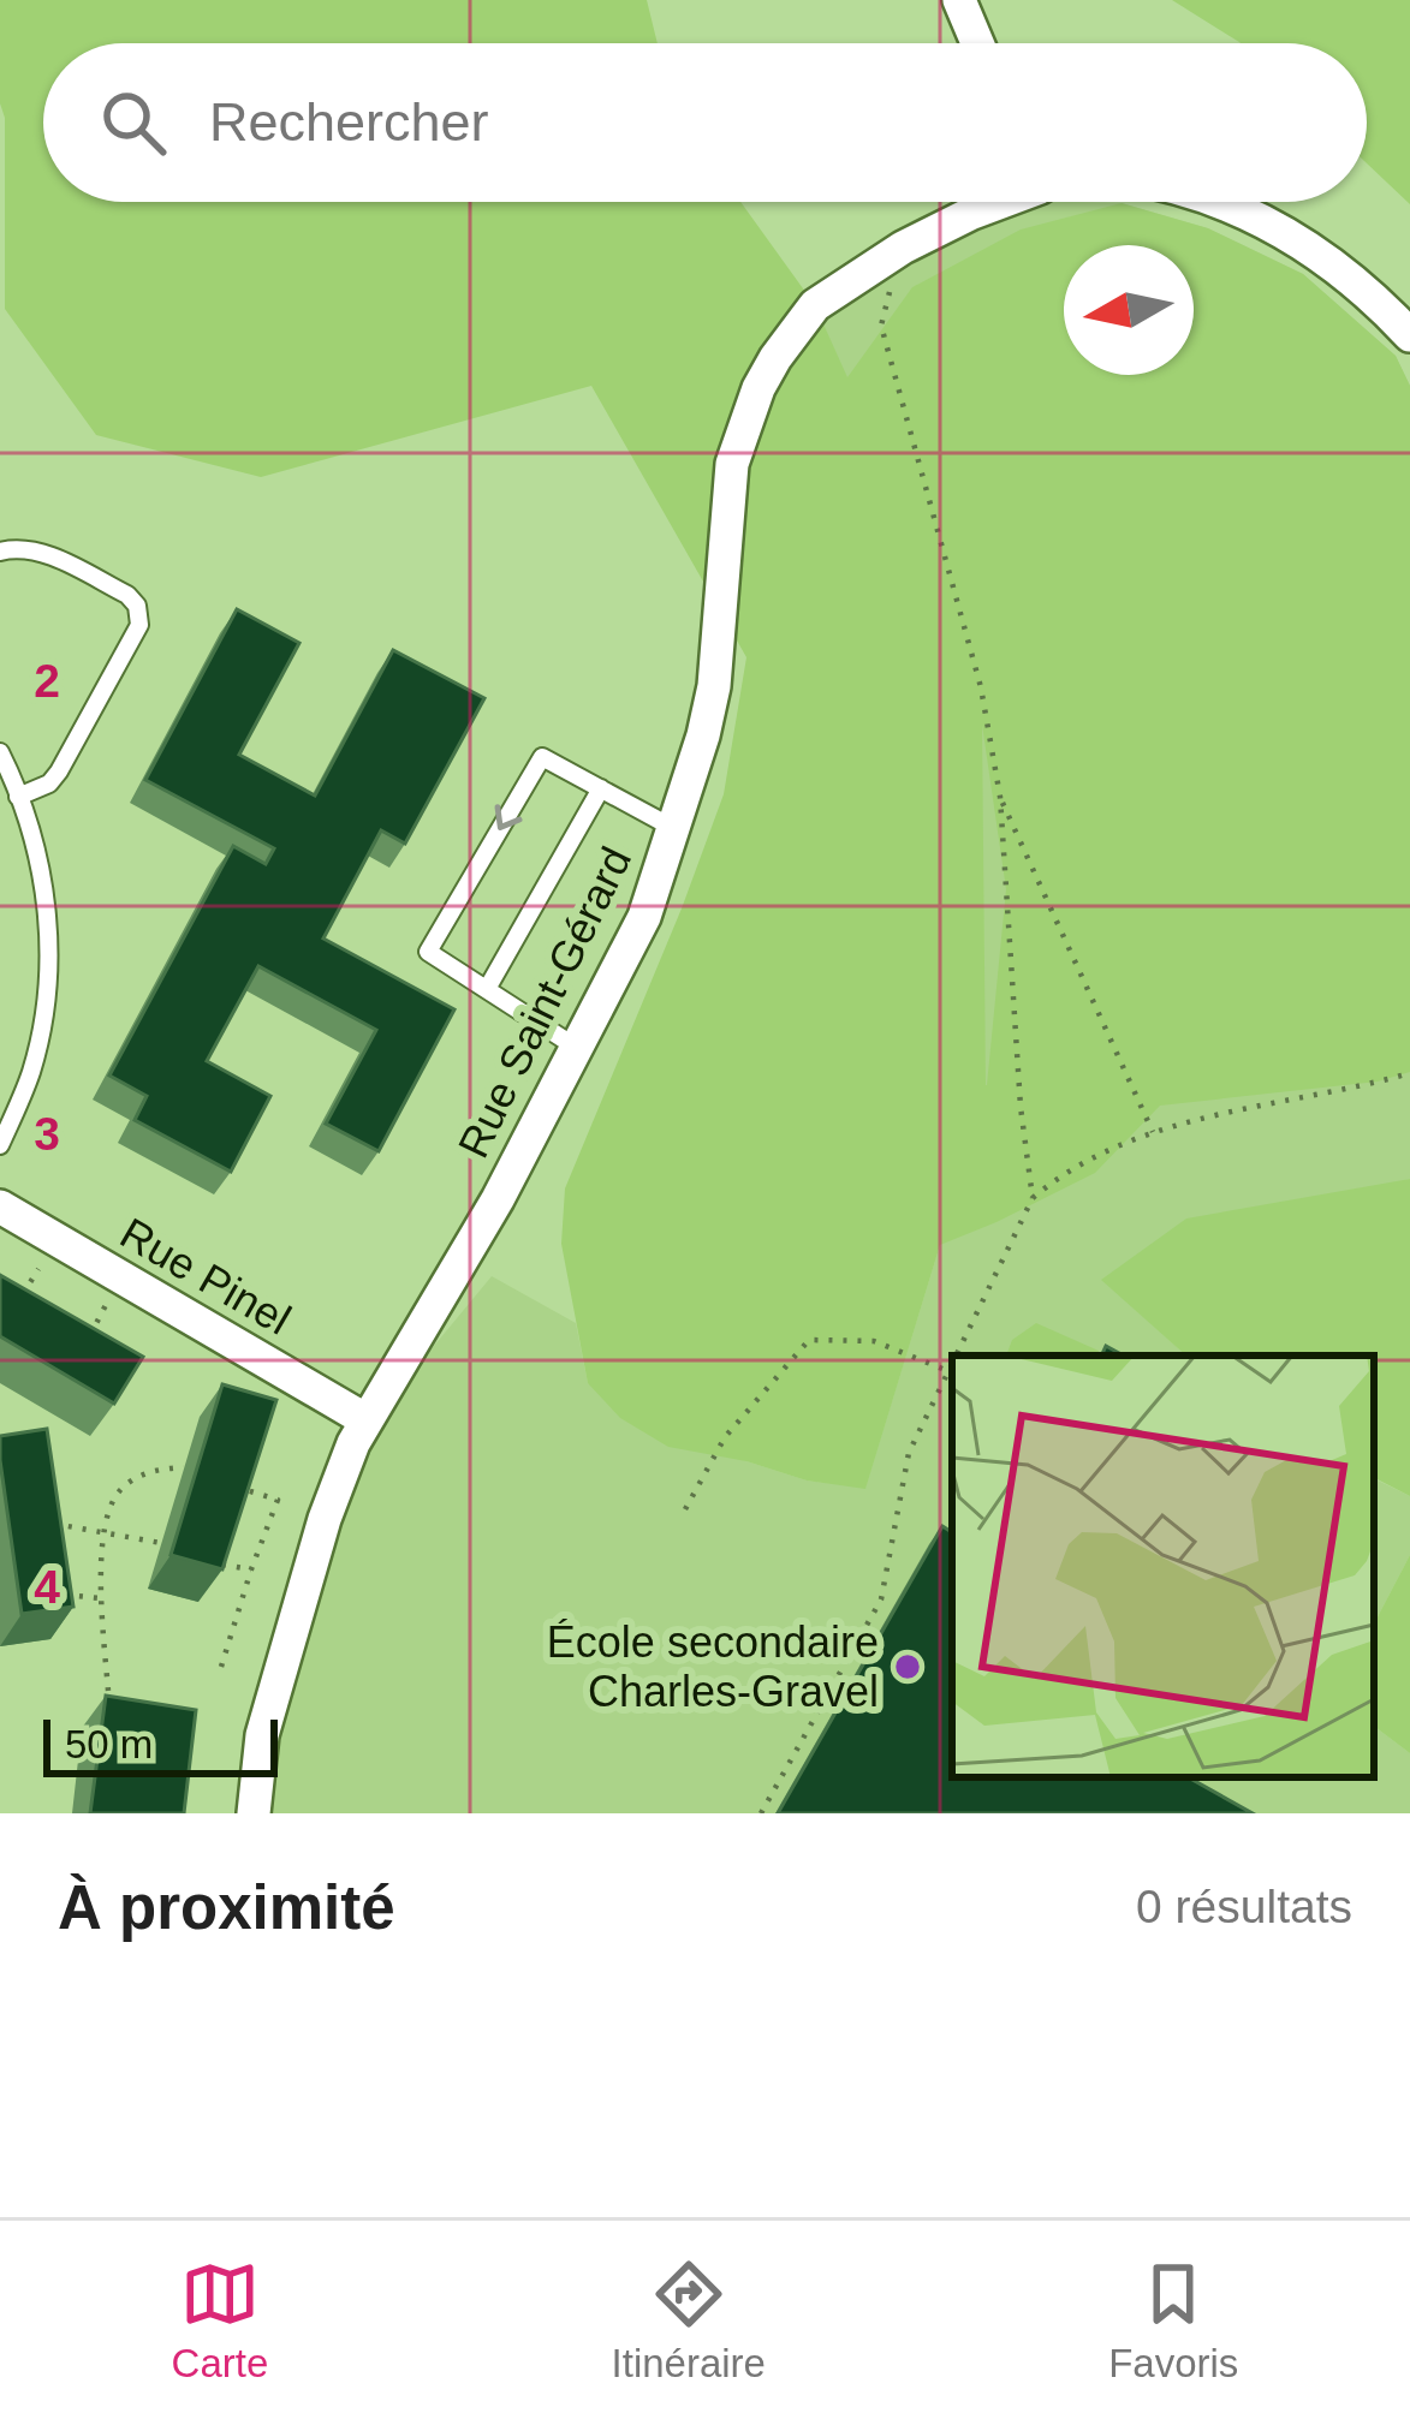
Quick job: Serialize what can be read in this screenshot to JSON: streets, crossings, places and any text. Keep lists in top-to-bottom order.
{
  "streets": {
    "street": ["Rue Saint-Gérard", "Rue Pinel"]
  },
  "crossings": [
    ["Rue Saint-Gérard", "Rue Pinel"]
  ],
  "places": ["École secondaire Charles-Gravel"],
  "scale_bar": "50 m",
  "north": "left",
  "page": {
    "search": "Rechercher",
    "scale": "50 m",
    "heading": ["À proximité", "0 résultats"],
    "nav": ["Carte", "Itinéraire", "Favoris"]
  },
  "grid": {
    "rows": ["2", "3", "4"]
  }
}
